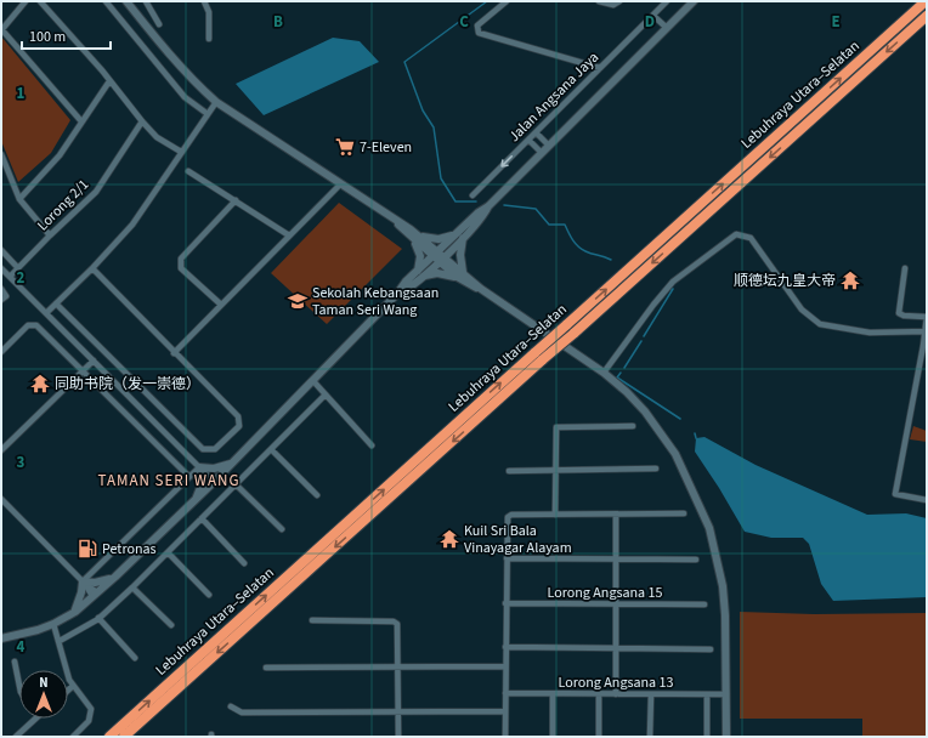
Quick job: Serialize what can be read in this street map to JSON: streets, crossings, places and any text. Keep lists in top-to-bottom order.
{
  "streets": {
    "highway": ["Lebuhraya Utara–Selatan"],
    "street": [
      "Jalan Angsana Jaya",
      "Lorong 2/1",
      "Lorong Angsana 15",
      "Lorong Angsana 13"
    ]
  },
  "districts": ["TAMAN SERI WANG"],
  "places": {
    "supermarket": ["7-Eleven"],
    "temple": ["顺德坛九皇大帝", "同助书院（发一崇德）", "Kuil Sri Bala Vinayagar Alayam"],
    "school or university": ["Sekolah Kebangsaan Taman Seri Wang"],
    "fuel station": ["Petronas"]
  },
  "scale_bar": "100 m",
  "north": "top",
  "grid": {
    "columns": [
      "B",
      "C",
      "D",
      "E"
    ],
    "rows": [
      "1",
      "2",
      "3",
      "4"
    ]
  }
}
